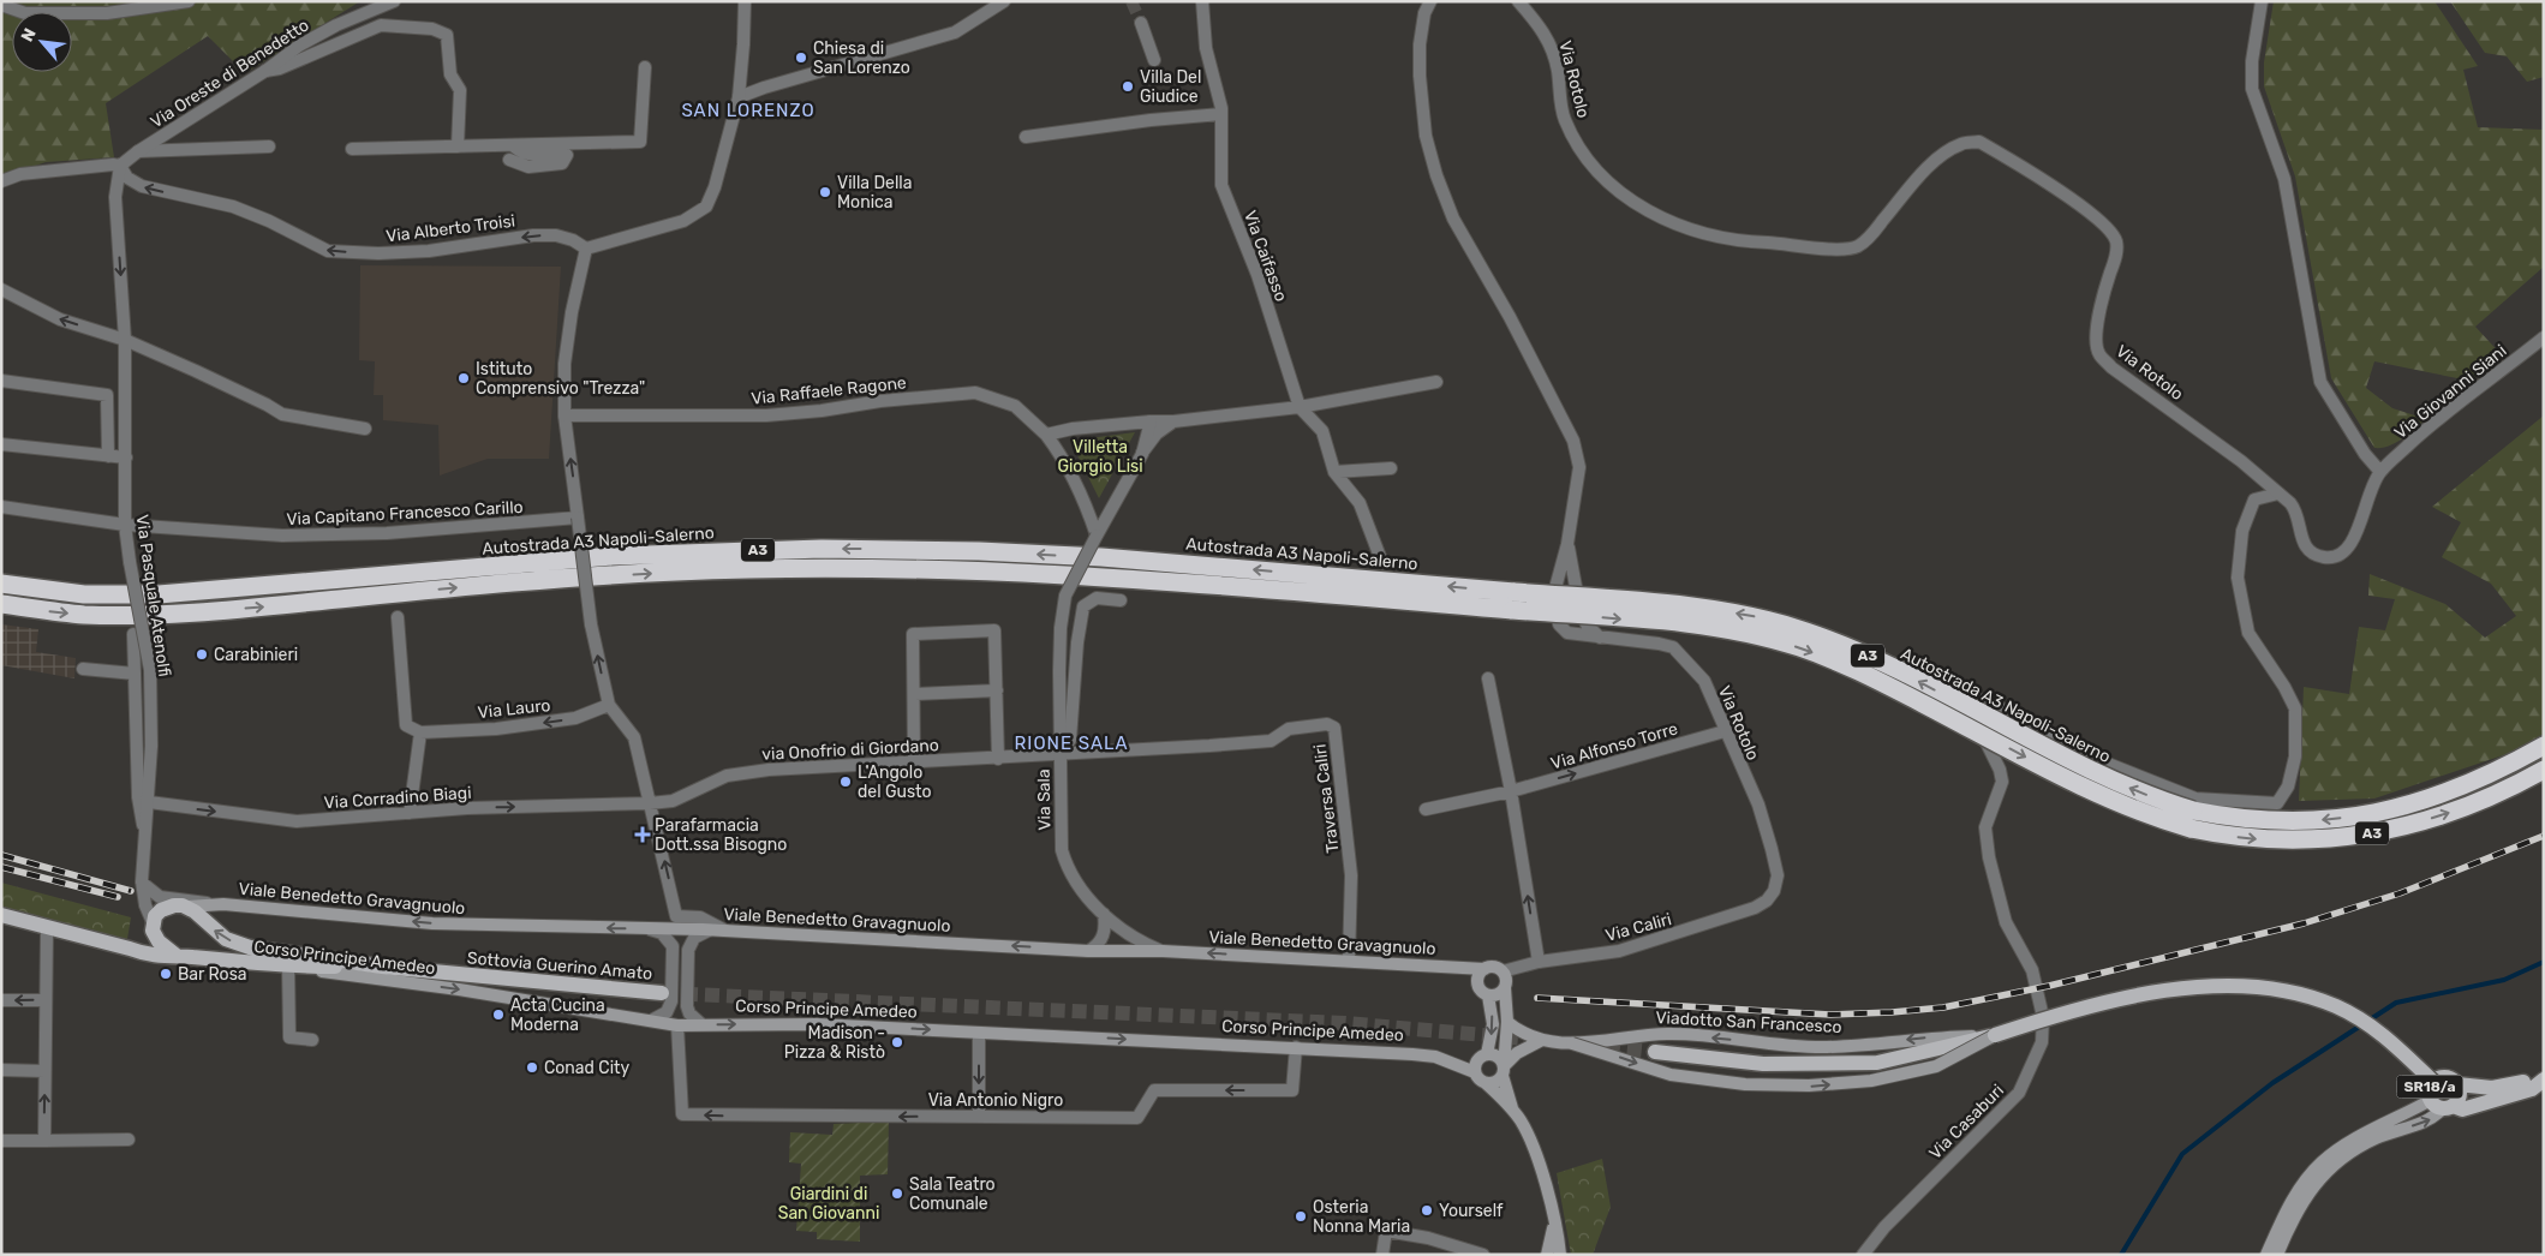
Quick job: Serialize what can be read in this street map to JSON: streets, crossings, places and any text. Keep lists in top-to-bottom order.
{
  "streets": {
    "highway": ["Autostrada A3 Napoli-Salerno", "A3"],
    "main road": [
      "Viale Benedetto Gravagnuolo",
      "Via Caliri",
      "Corso Principe Amedeo",
      "Sottovia Guerino Amato",
      "Viadotto San Francesco",
      "SR18/a"
    ],
    "street": [
      "Via Oreste di Benedetto",
      "Via Rotolo",
      "Via Alberto Troisi",
      "Via Caifasso",
      "Via Raffaele Ragone",
      "Via Giovanni Siani",
      "Via Capitano Francesco Carillo",
      "Via Pasquale Atenolfi",
      "Via Lauro",
      "Via Alfonso Torre",
      "via Onofrio di Giordano",
      "Via Corradino Biagi",
      "Traversa Caliri",
      "Via Sala",
      "Via Antonio Nigro",
      "Via Casaburi"
    ]
  },
  "crossings": [
    ["Via Oreste di Benedetto", "Via Alberto Troisi"],
    ["Via Oreste di Benedetto", "Via Pasquale Atenolfi"],
    ["Via Rotolo", "Via Giovanni Siani"],
    ["Via Rotolo", "Via Alfonso Torre"],
    ["Via Rotolo", "Via Caliri"],
    ["Via Rotolo", "Via Casaburi"],
    ["Via Alberto Troisi", "Via Pasquale Atenolfi"],
    ["Via Raffaele Ragone", "Via Sala"],
    ["Via Capitano Francesco Carillo", "Via Pasquale Atenolfi"],
    ["Via Pasquale Atenolfi", "Via Corradino Biagi"],
    ["via Onofrio di Giordano", "Via Corradino Biagi"],
    ["via Onofrio di Giordano", "Traversa Caliri"],
    ["via Onofrio di Giordano", "Via Sala"],
    ["Traversa Caliri", "Viale Benedetto Gravagnuolo"],
    ["Via Sala", "Viale Benedetto Gravagnuolo"],
    ["Viale Benedetto Gravagnuolo", "Via Caliri"],
    ["Viale Benedetto Gravagnuolo", "Sottovia Guerino Amato"],
    ["Corso Principe Amedeo", "Sottovia Guerino Amato"],
    ["Corso Principe Amedeo", "Via Antonio Nigro"],
    ["Viadotto San Francesco", "SR18/a"]
  ],
  "one_way": [
    "Via Lauro",
    "Via Alfonso Torre",
    "Via Corradino Biagi",
    "Viale Benedetto Gravagnuolo",
    "Corso Principe Amedeo",
    "Via Antonio Nigro"
  ],
  "districts": ["SAN LORENZO", "RIONE SALA"],
  "parks": ["Villetta Giorgio Lisi", "Giardini di San Giovanni"],
  "places": {
    "other": [
      "Chiesa di San Lorenzo",
      "Villa Del Giudice",
      "Villa Della Monica",
      "Istituto Comprensivo \"Trezza\"",
      "Carabinieri",
      "L'Angolo del Gusto",
      "Bar Rosa",
      "Acta Cucina Moderna",
      "Madison - Pizza & Ristò",
      "Conad City",
      "Sala Teatro Comunale",
      "Yourself",
      "Osteria Nonna Maria"
    ],
    "health": ["Parafarmacia Dott.ssa Bisogno"]
  },
  "north": "top left"
}
